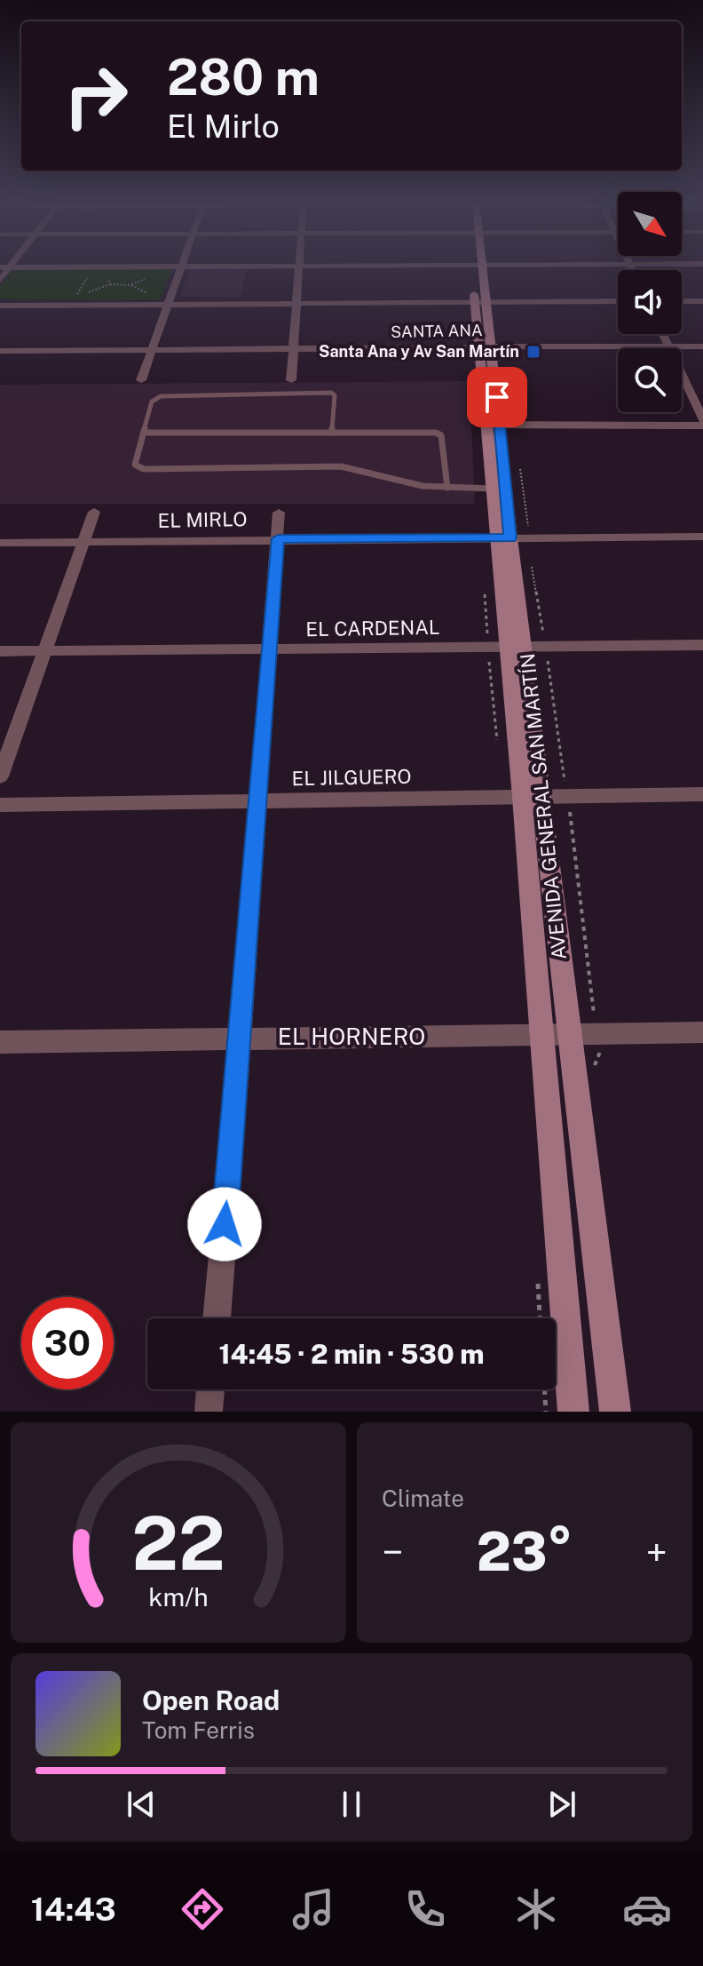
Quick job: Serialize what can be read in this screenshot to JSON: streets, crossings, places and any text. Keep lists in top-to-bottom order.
{
  "streets": {
    "main road": ["AVENIDA GENERAL SAN MARTÍN"],
    "street": [
      "SANTA ANA",
      "EL MIRLO",
      "EL CARDENAL",
      "EL JILGUERO",
      "EL HORNERO"
    ]
  },
  "crossings": [
    ["SANTA ANA", "AVENIDA GENERAL SAN MARTÍN"],
    ["EL MIRLO", "AVENIDA GENERAL SAN MARTÍN"],
    ["EL CARDENAL", "AVENIDA GENERAL SAN MARTÍN"],
    ["EL JILGUERO", "AVENIDA GENERAL SAN MARTÍN"],
    ["AVENIDA GENERAL SAN MARTÍN", "EL HORNERO"]
  ],
  "places": {
    "transit": ["Santa Ana y Av San Martín"]
  },
  "north": "bottom right",
  "page": {
    "turn": ["280 m", "El Mirlo"],
    "limit": "30",
    "trip": "14:45 · 2 min · 530 m",
    "tile": "Climate",
    "heat": ["−", "23°", "+"],
    "song": ["Open Road", "Tom Ferris"],
    "tabs": "14:43",
    "gauge": ["22", "km/h"]
  }
}
